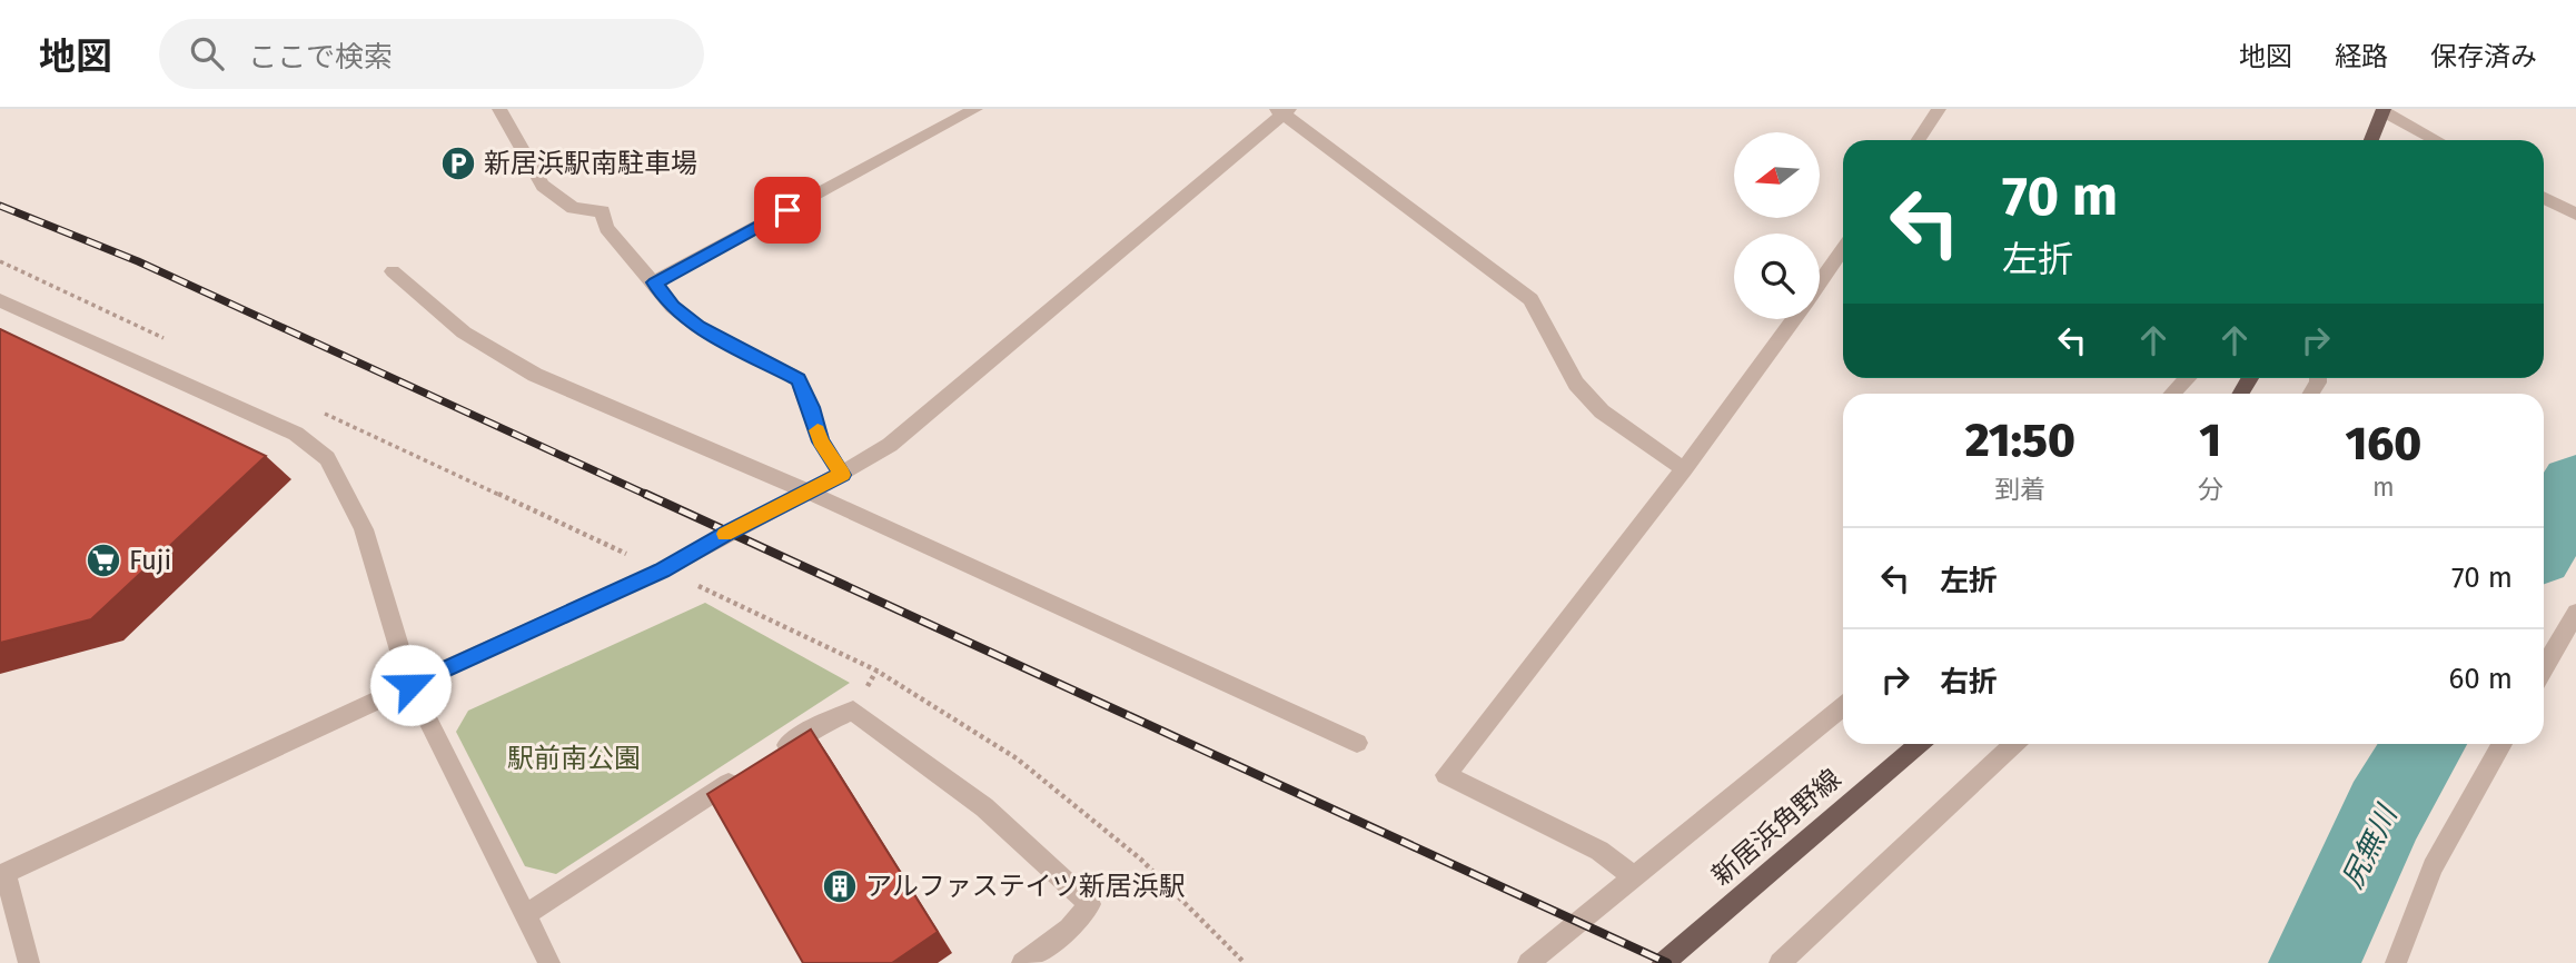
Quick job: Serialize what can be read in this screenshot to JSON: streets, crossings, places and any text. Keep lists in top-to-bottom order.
{
  "streets": {
    "main road": ["新居浜角野線"]
  },
  "water": ["尻無川"],
  "parks": ["駅前南公園"],
  "places": {
    "parking": ["新居浜駅南駐車場"],
    "supermarket": ["Fuji"],
    "building": ["アルファステイツ新居浜駅"]
  },
  "north": "left",
  "page": {
    "header": "地図",
    "search": "ここで検索",
    "nav": ["地図", "経路", "保存済み"],
    "turn": ["70 m", "左折"],
    "eta": [
      "21:50",
      "到着",
      "1",
      "分",
      "160",
      "m"
    ],
    "list": [
      {
        "name": "左折",
        "value": "70 m"
      },
      {
        "name": "右折",
        "value": "60 m"
      }
    ]
  }
}
